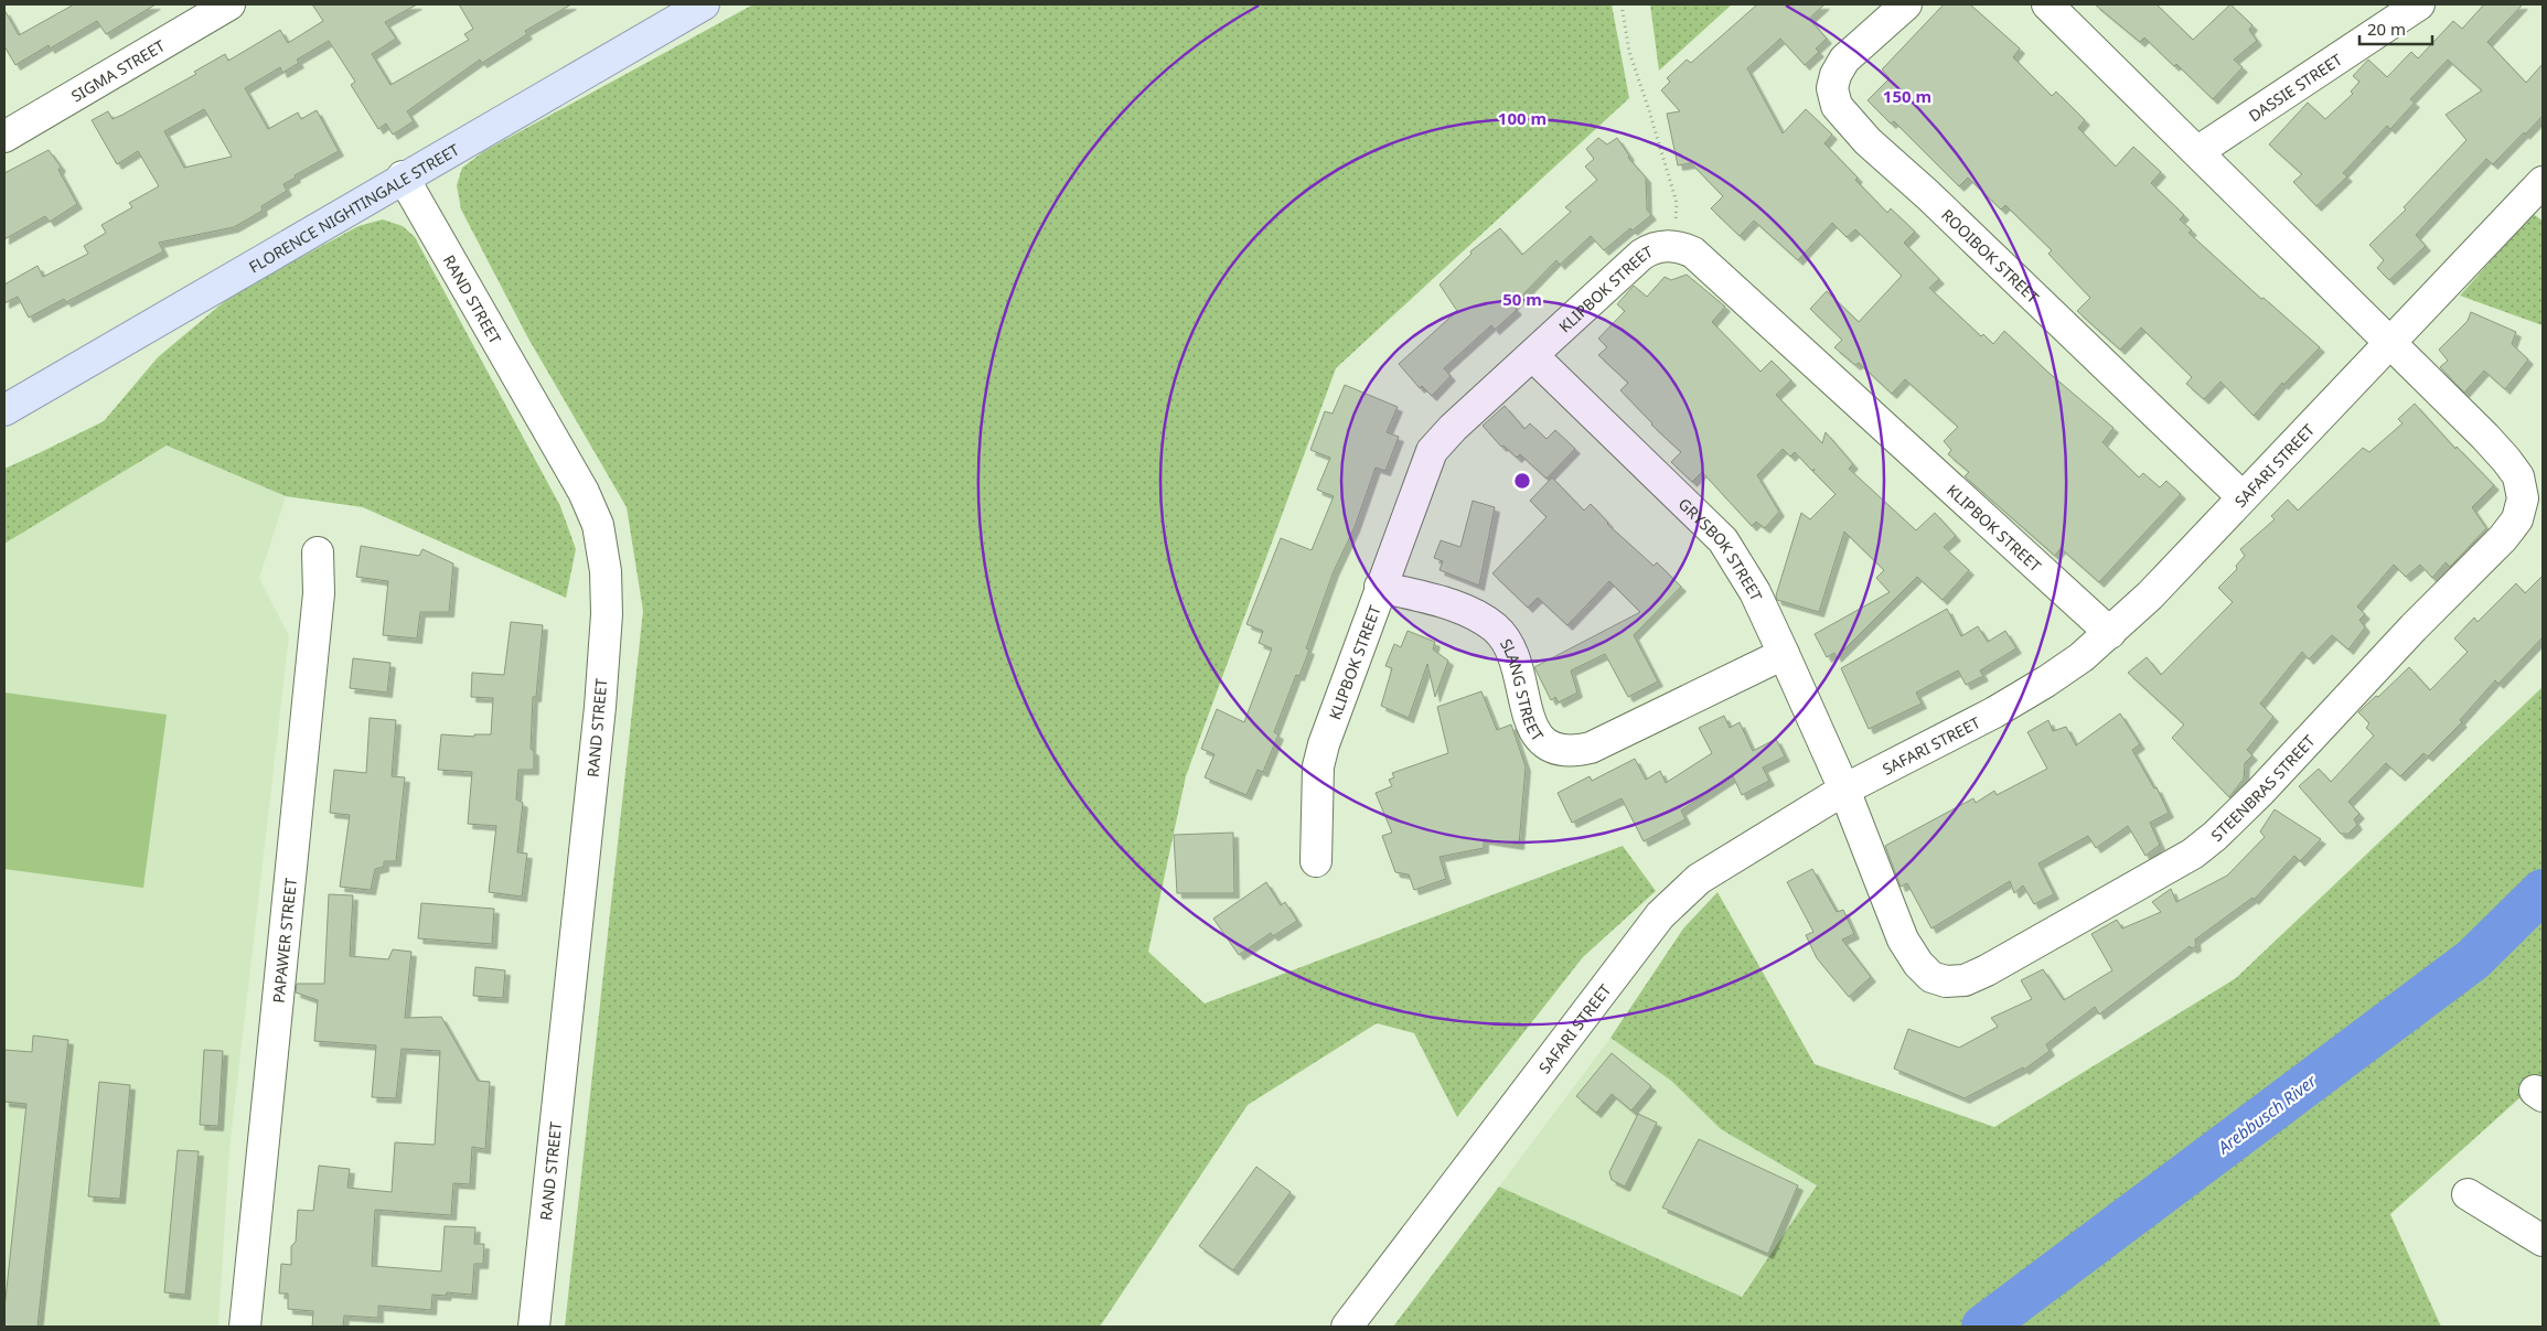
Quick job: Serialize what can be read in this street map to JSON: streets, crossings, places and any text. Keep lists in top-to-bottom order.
{
  "streets": {
    "main road": ["FLORENCE NIGHTINGALE STREET"],
    "street": [
      "SIGMA STREET",
      "DASSIE STREET",
      "ROOIBOK STREET",
      "KLIPBOK STREET",
      "RAND STREET",
      "SAFARI STREET",
      "GRYSBOK STREET",
      "SLANG STREET",
      "STEENBRAS STREET",
      "PAPAWER STREET"
    ]
  },
  "crossings": [
    ["FLORENCE NIGHTINGALE STREET", "RAND STREET"],
    ["ROOIBOK STREET", "SAFARI STREET"],
    ["KLIPBOK STREET", "SAFARI STREET"],
    ["KLIPBOK STREET", "GRYSBOK STREET"],
    ["KLIPBOK STREET", "SLANG STREET"],
    ["SAFARI STREET", "GRYSBOK STREET"],
    ["SAFARI STREET", "STEENBRAS STREET"],
    ["GRYSBOK STREET", "SLANG STREET"],
    ["GRYSBOK STREET", "STEENBRAS STREET"]
  ],
  "water": ["Arebbusch River"],
  "scale_bar": "20 m",
  "rings": ["150 m", "100 m", "50 m"]
}
